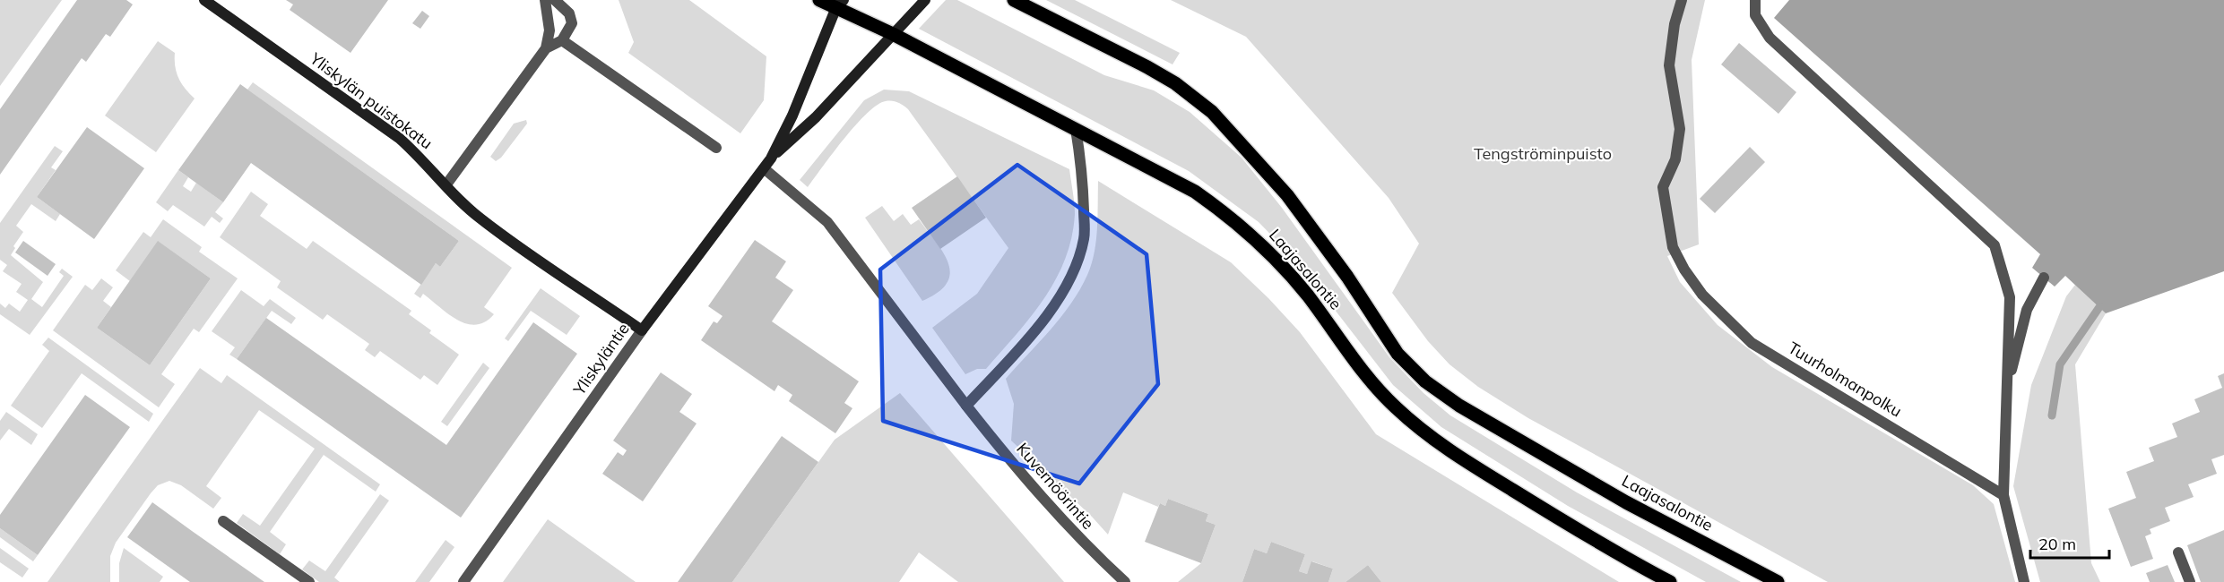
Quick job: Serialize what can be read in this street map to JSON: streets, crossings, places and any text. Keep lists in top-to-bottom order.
{
  "streets": {
    "main road": ["Laajasalontie"],
    "street": [
      "Yliskylän puistokatu",
      "Yliskyläntie",
      "Tuurholmanpolku",
      "Kuvernöörintie"
    ]
  },
  "crossings": [
    ["Yliskylän puistokatu", "Yliskyläntie"],
    ["Laajasalontie", "Yliskyläntie"],
    ["Yliskyläntie", "Kuvernöörintie"]
  ],
  "parks": ["Tengströminpuisto"],
  "scale_bar": "20 m"
}
